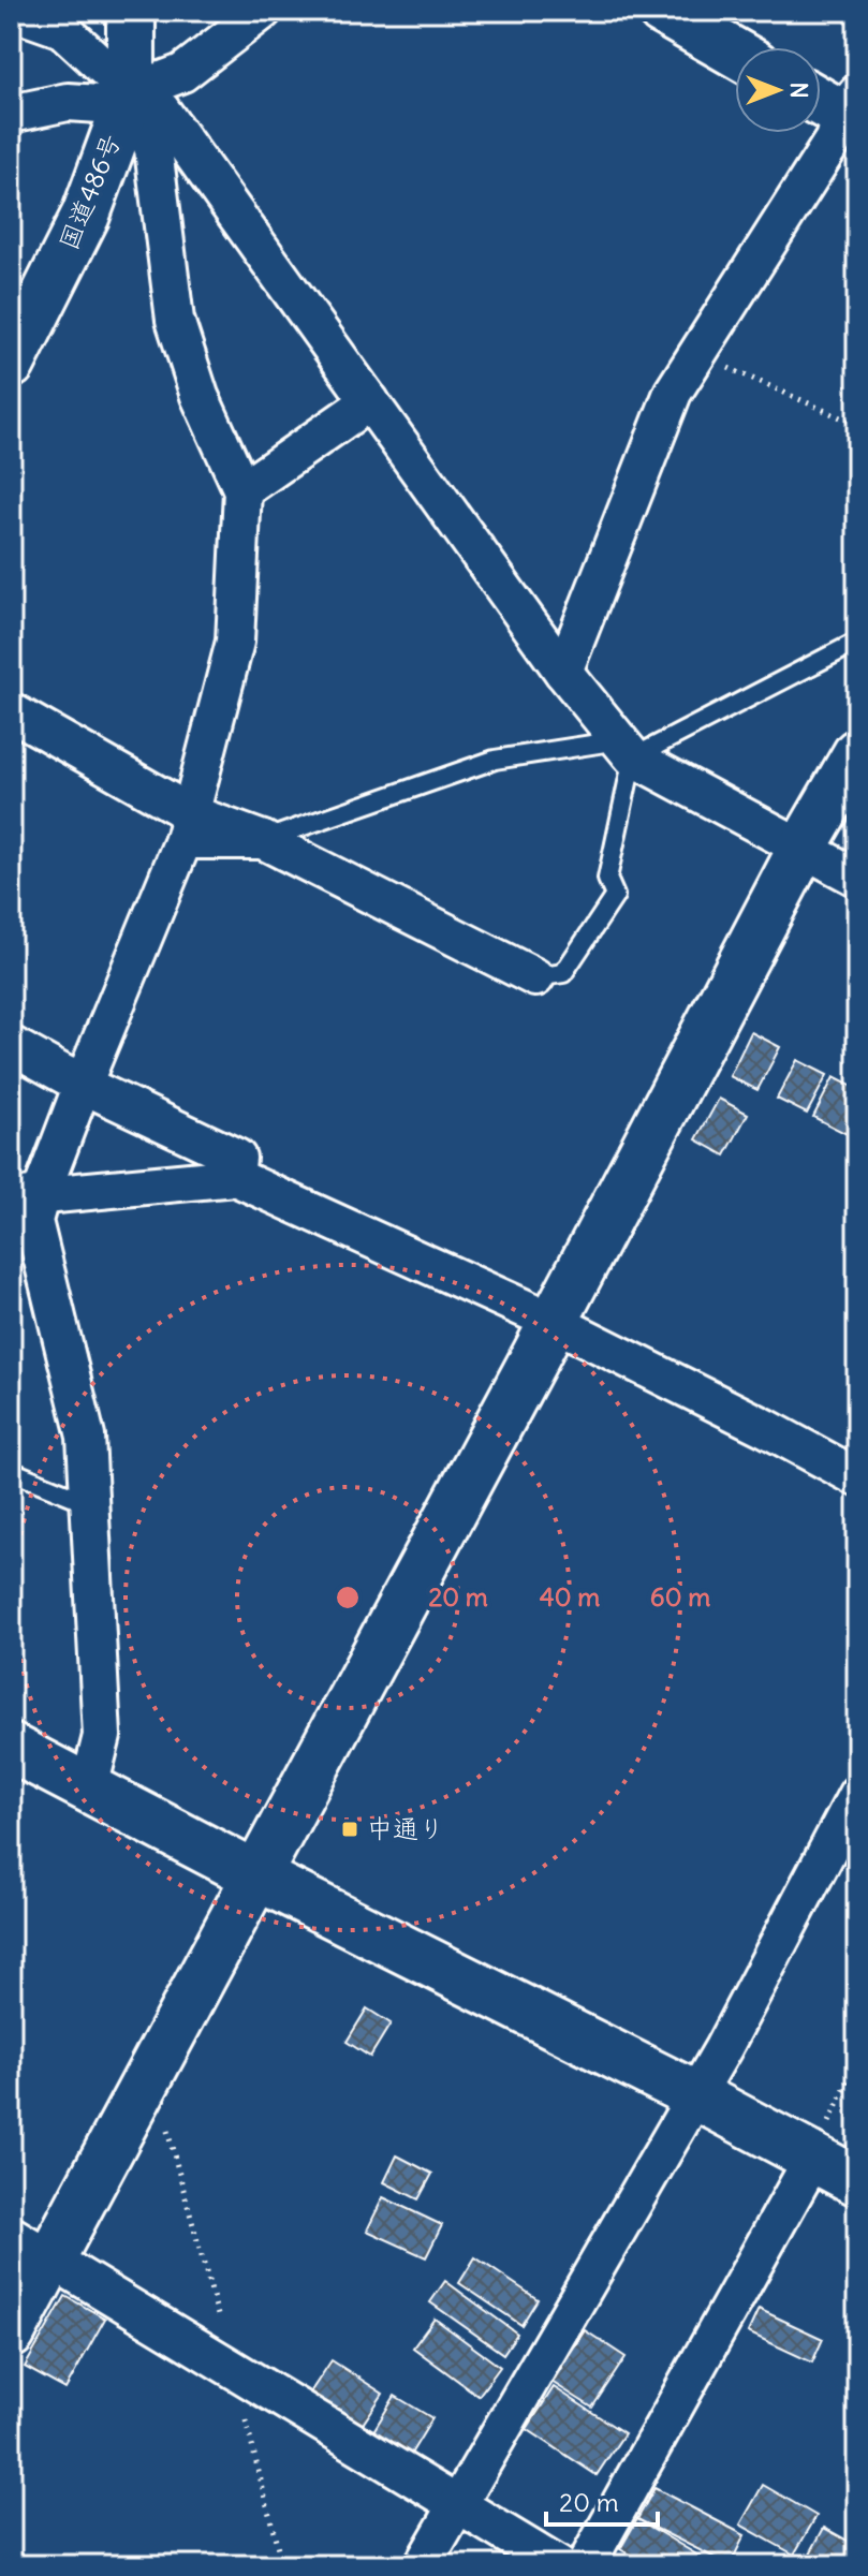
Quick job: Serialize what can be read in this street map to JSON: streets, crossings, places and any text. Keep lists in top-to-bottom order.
{
  "streets": {
    "main road": ["国道486号"]
  },
  "places": {
    "transit": ["中通り"]
  },
  "scale_bar": "20 m",
  "north": "right",
  "rings": ["20 m", "40 m", "60 m"]
}
